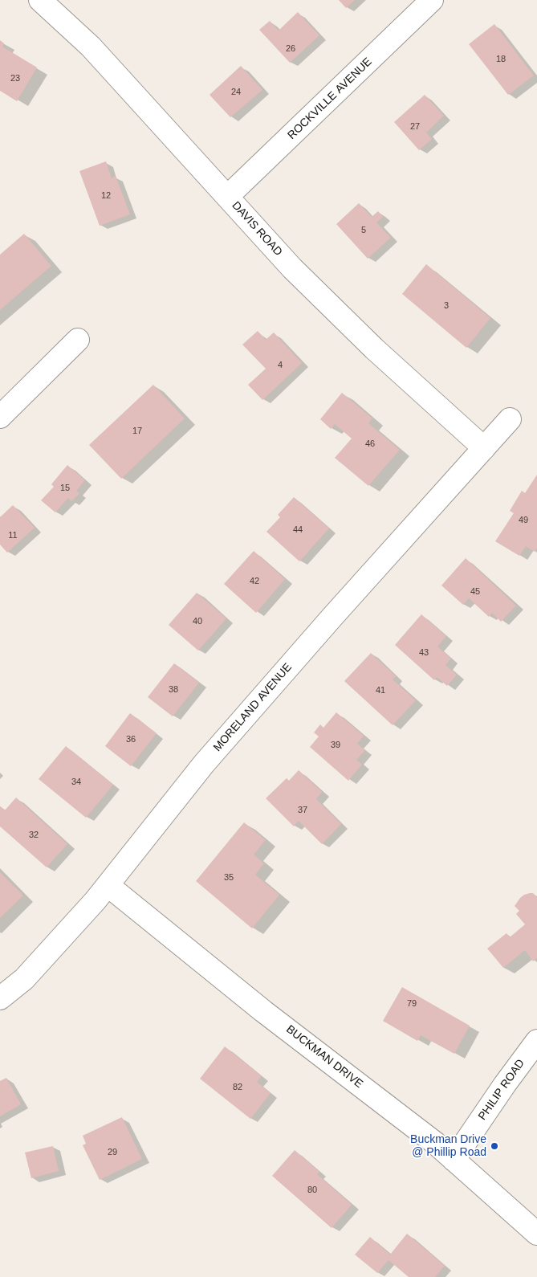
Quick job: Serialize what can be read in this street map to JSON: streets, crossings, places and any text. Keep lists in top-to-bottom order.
{
  "streets": {
    "street": [
      "ROCKVILLE AVENUE",
      "DAVIS ROAD",
      "MORELAND AVENUE",
      "BUCKMAN DRIVE",
      "PHILIP ROAD"
    ]
  },
  "crossings": [
    ["ROCKVILLE AVENUE", "DAVIS ROAD"],
    ["DAVIS ROAD", "MORELAND AVENUE"],
    ["MORELAND AVENUE", "BUCKMAN DRIVE"],
    ["BUCKMAN DRIVE", "PHILIP ROAD"]
  ],
  "places": ["Buckman Drive @ Phillip Road"],
  "house_numbers": [
    "26",
    "18",
    "23",
    "24",
    "27",
    "12",
    "5",
    "3",
    "4",
    "17",
    "46",
    "15",
    "49",
    "44",
    "11",
    "42",
    "45",
    "40",
    "43",
    "38",
    "41",
    "36",
    "39",
    "34",
    "37",
    "32",
    "35",
    "79",
    "82",
    "29",
    "80"
  ]
}
